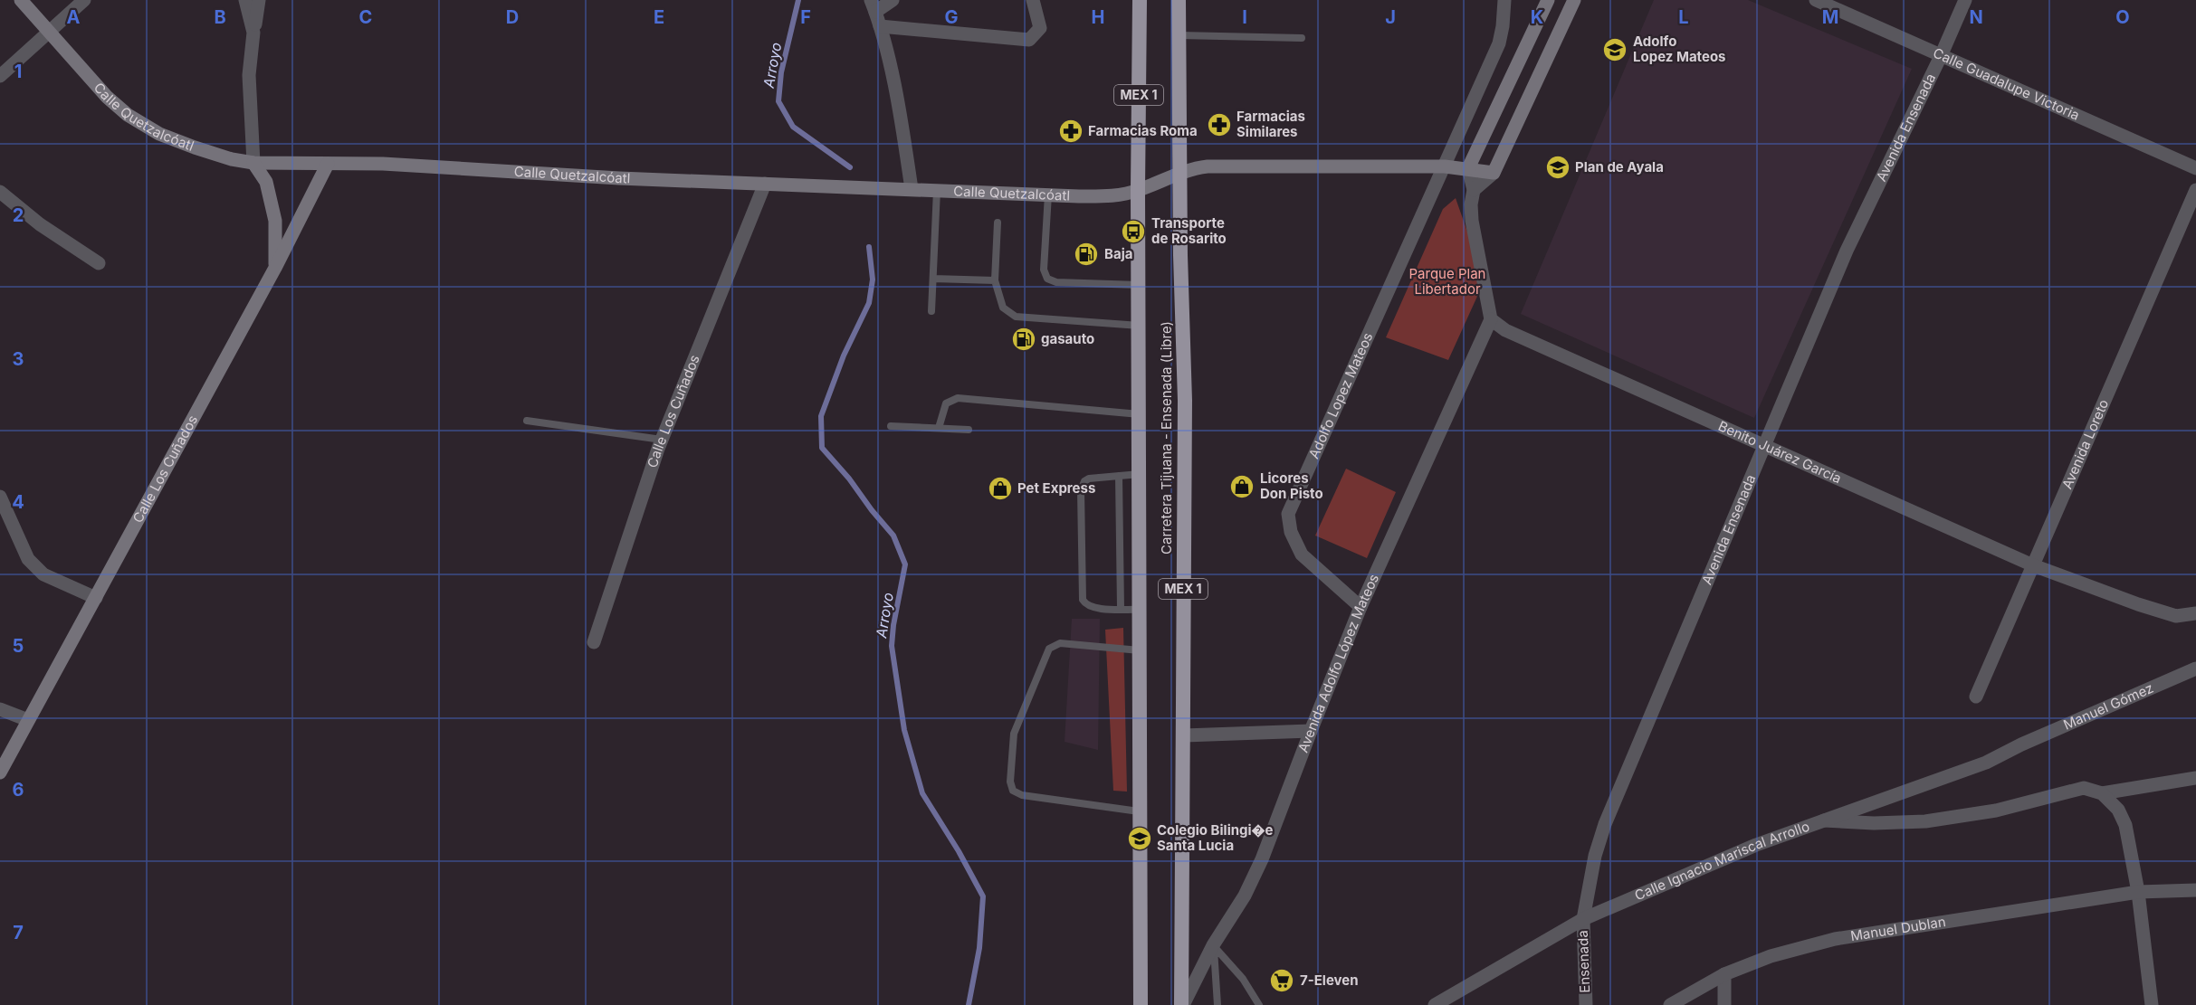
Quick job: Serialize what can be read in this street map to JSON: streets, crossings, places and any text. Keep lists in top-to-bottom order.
{
  "streets": {
    "highway": ["MEX 1", "Carretera Tijuana - Ensenada (Libre)"],
    "main road": ["Calle Quetzalcóatl", "Calle Los Cuñados"],
    "street": [
      "Calle Guadalupe Victoria",
      "Avenida Ensenada",
      "Adolfo Lopez Mateos",
      "Avenida Loreto",
      "Benito Juárez García",
      "Avenida Adolfo López Mateos",
      "Manuel Gómez",
      "Calle Ignacio Mariscal Arrollo",
      "Manuel Dublan",
      "Ensenada"
    ]
  },
  "crossings": [
    ["Calle Guadalupe Victoria", "Avenida Ensenada"],
    ["Calle Quetzalcóatl", "Calle Los Cuñados"],
    ["Calle Quetzalcóatl", "Carretera Tijuana - Ensenada (Libre)"],
    ["Avenida Ensenada", "Benito Juárez García"],
    ["Avenida Ensenada", "Calle Ignacio Mariscal Arrollo"],
    ["Avenida Ensenada", "Ensenada"],
    ["Adolfo Lopez Mateos", "Avenida Adolfo López Mateos"],
    ["Carretera Tijuana - Ensenada (Libre)", "Avenida Adolfo López Mateos"],
    ["Avenida Loreto", "Benito Juárez García"],
    ["Benito Juárez García", "Avenida Adolfo López Mateos"],
    ["Manuel Gómez", "Calle Ignacio Mariscal Arrollo"],
    ["Calle Ignacio Mariscal Arrollo", "Ensenada"]
  ],
  "water": ["Arroyo"],
  "parks": ["Parque Plan Libertador"],
  "places": {
    "school or university": ["Adolfo Lopez Mateos", "Plan de Ayala", "Colegio Bilingi�e Santa Lucia"],
    "pharmacy": ["Farmacias Similares", "Farmacias Roma"],
    "bus stop": ["Transporte de Rosarito"],
    "fuel station": ["Baja", "gasauto"],
    "shop": ["Licores Don Pisto", "Pet Express"],
    "supermarket": ["7-Eleven"]
  },
  "grid": {
    "columns": [
      "A",
      "B",
      "C",
      "D",
      "E",
      "F",
      "G",
      "H",
      "I",
      "J",
      "K",
      "L",
      "M",
      "N",
      "O"
    ],
    "rows": [
      "1",
      "2",
      "3",
      "4",
      "5",
      "6",
      "7"
    ]
  }
}
